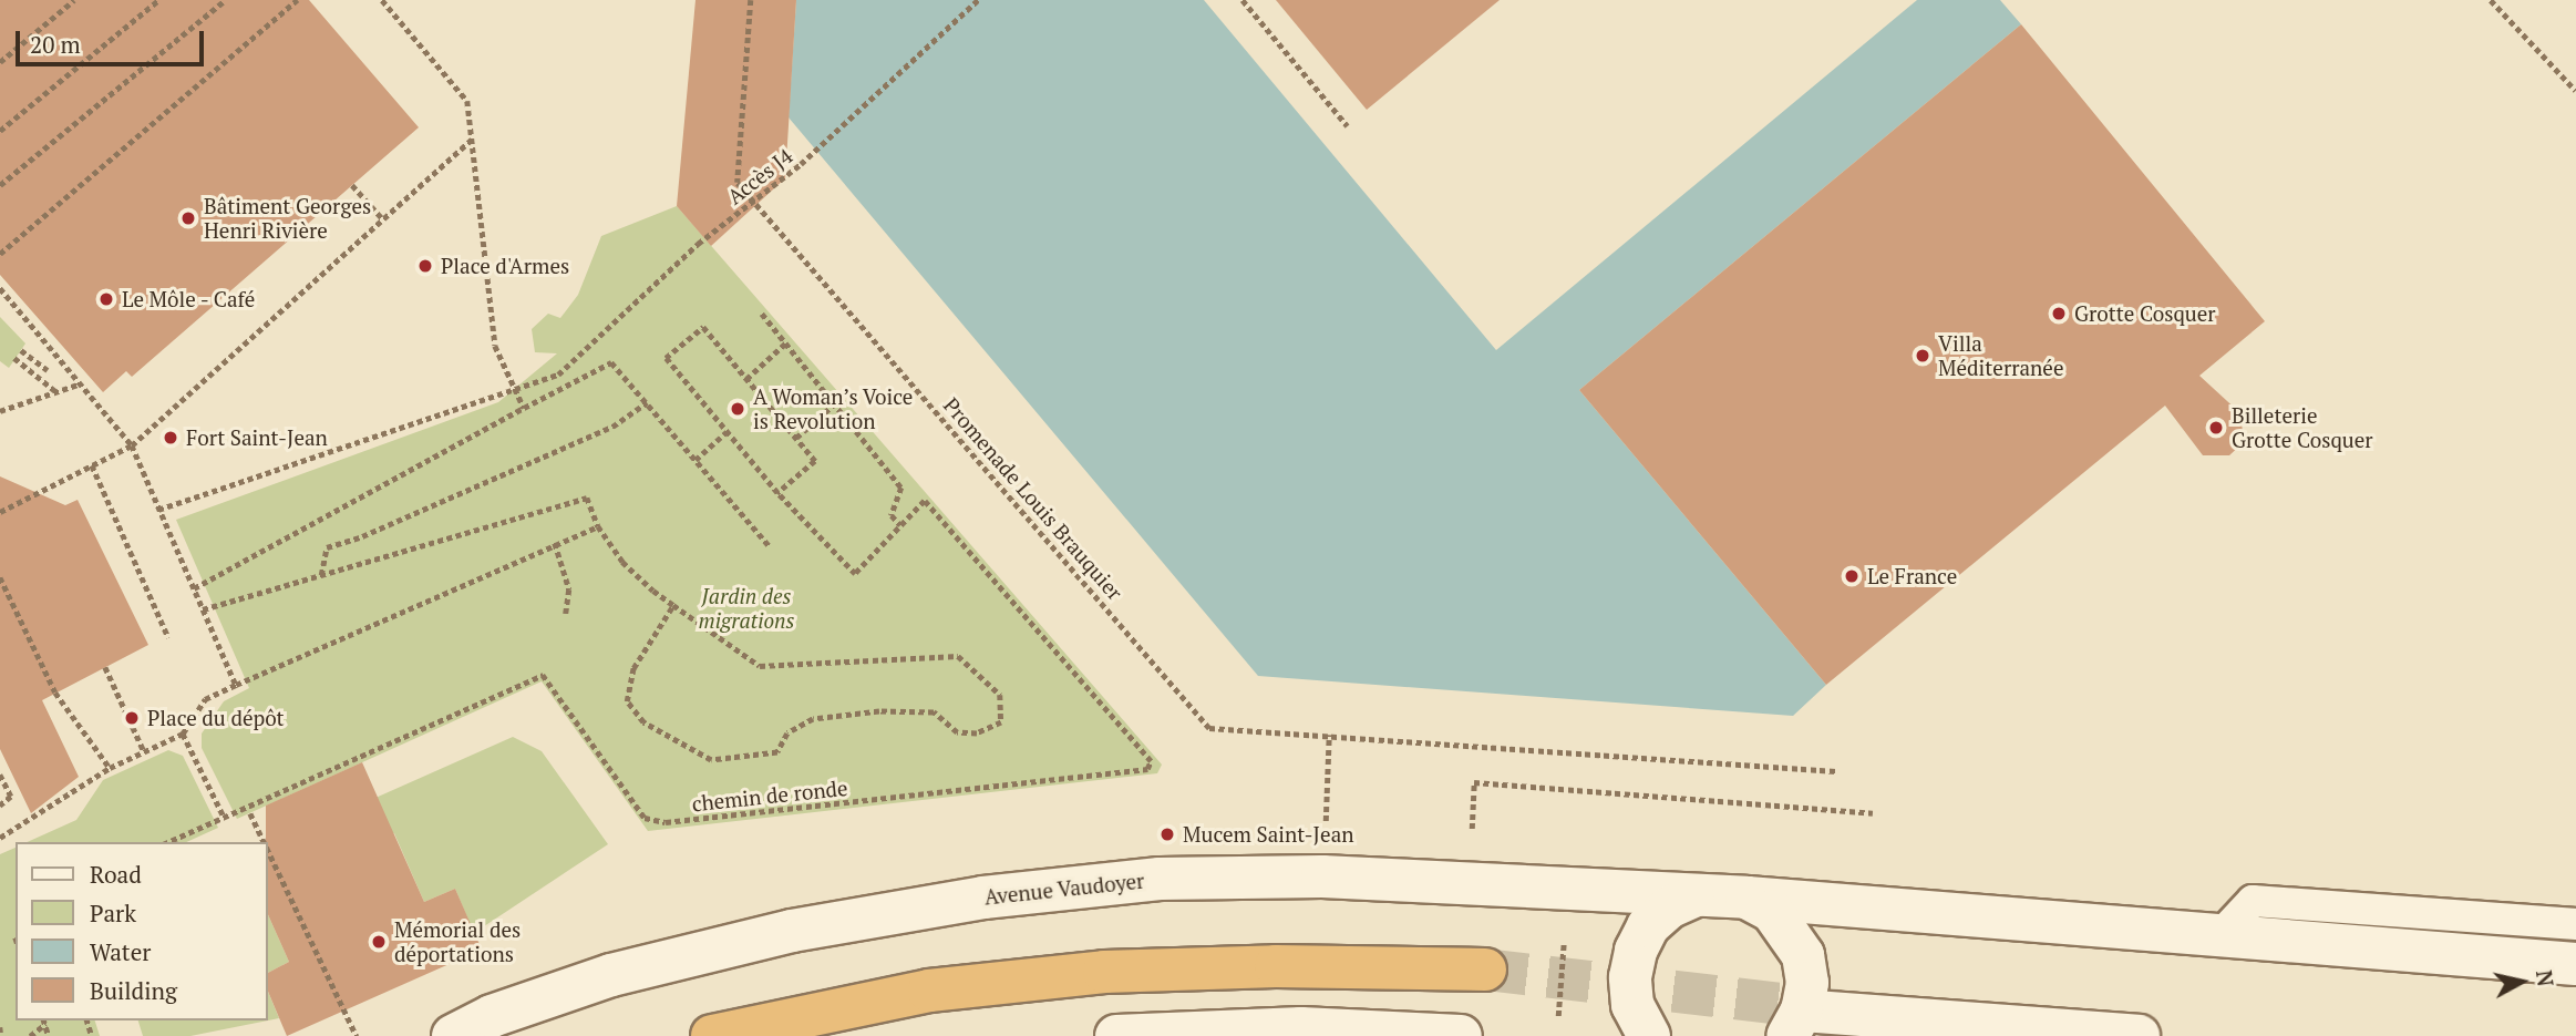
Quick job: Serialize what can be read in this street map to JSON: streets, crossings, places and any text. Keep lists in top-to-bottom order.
{
  "streets": {
    "street": ["Avenue Vaudoyer"],
    "path": ["Accès J4", "Promenade Louis Brauquier", "chemin de ronde"]
  },
  "parks": ["Jardin des migrations"],
  "places": [
    "Bâtiment Georges Henri Rivière",
    "Place d'Armes",
    "Le Môle - Café",
    "Grotte Cosquer",
    "Villa Méditerranée",
    "A Woman’s Voice is Revolution",
    "Billeterie Grotte Cosquer",
    "Fort Saint-Jean",
    "Le France",
    "Place du dépôt",
    "Mucem Saint-Jean",
    "Mémorial des déportations"
  ],
  "legend": [
    "Road",
    "Park",
    "Water",
    "Building"
  ],
  "scale_bar": "20 m",
  "north": "right"
}
